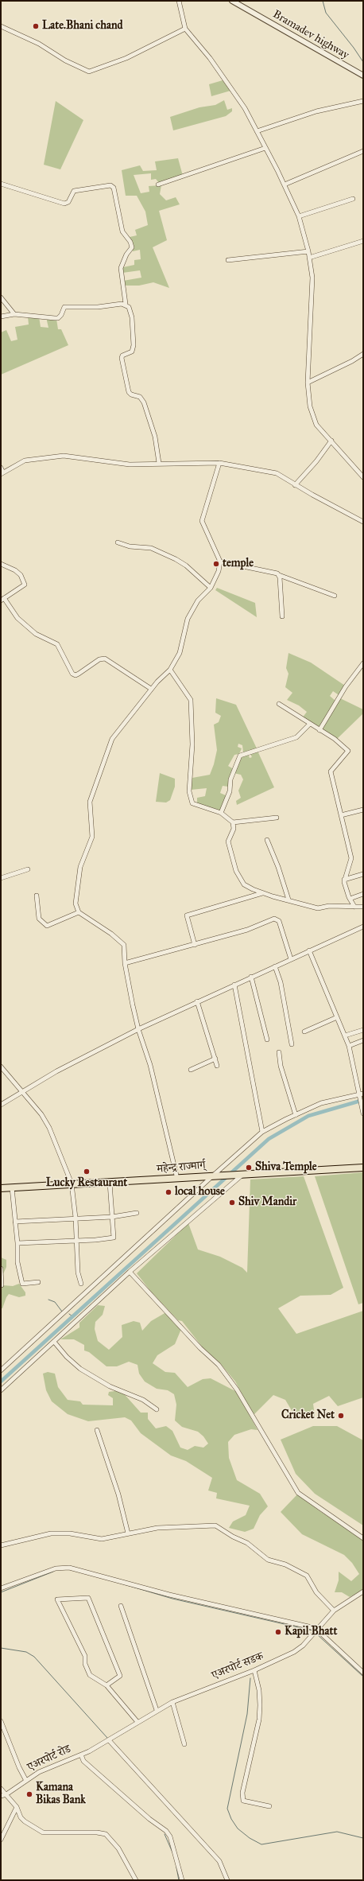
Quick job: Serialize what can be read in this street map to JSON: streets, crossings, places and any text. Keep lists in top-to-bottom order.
{
  "streets": {
    "highway": ["महेन्द्र राज्मार्ग्"],
    "street": ["Bramadev highway", "एअरपोर्ट सडक", "एअरपोर्ट रोड"]
  },
  "crossings": [
    ["एअरपोर्ट सडक", "एअरपोर्ट रोड"]
  ],
  "places": [
    "Late.Bhani chand",
    "temple",
    "Shiva Temple",
    "Lucky Restaurant",
    "local house",
    "Shiv Mandir",
    "Cricket Net",
    "Kapil Bhatt",
    "Kamana Bikas Bank"
  ]
}
